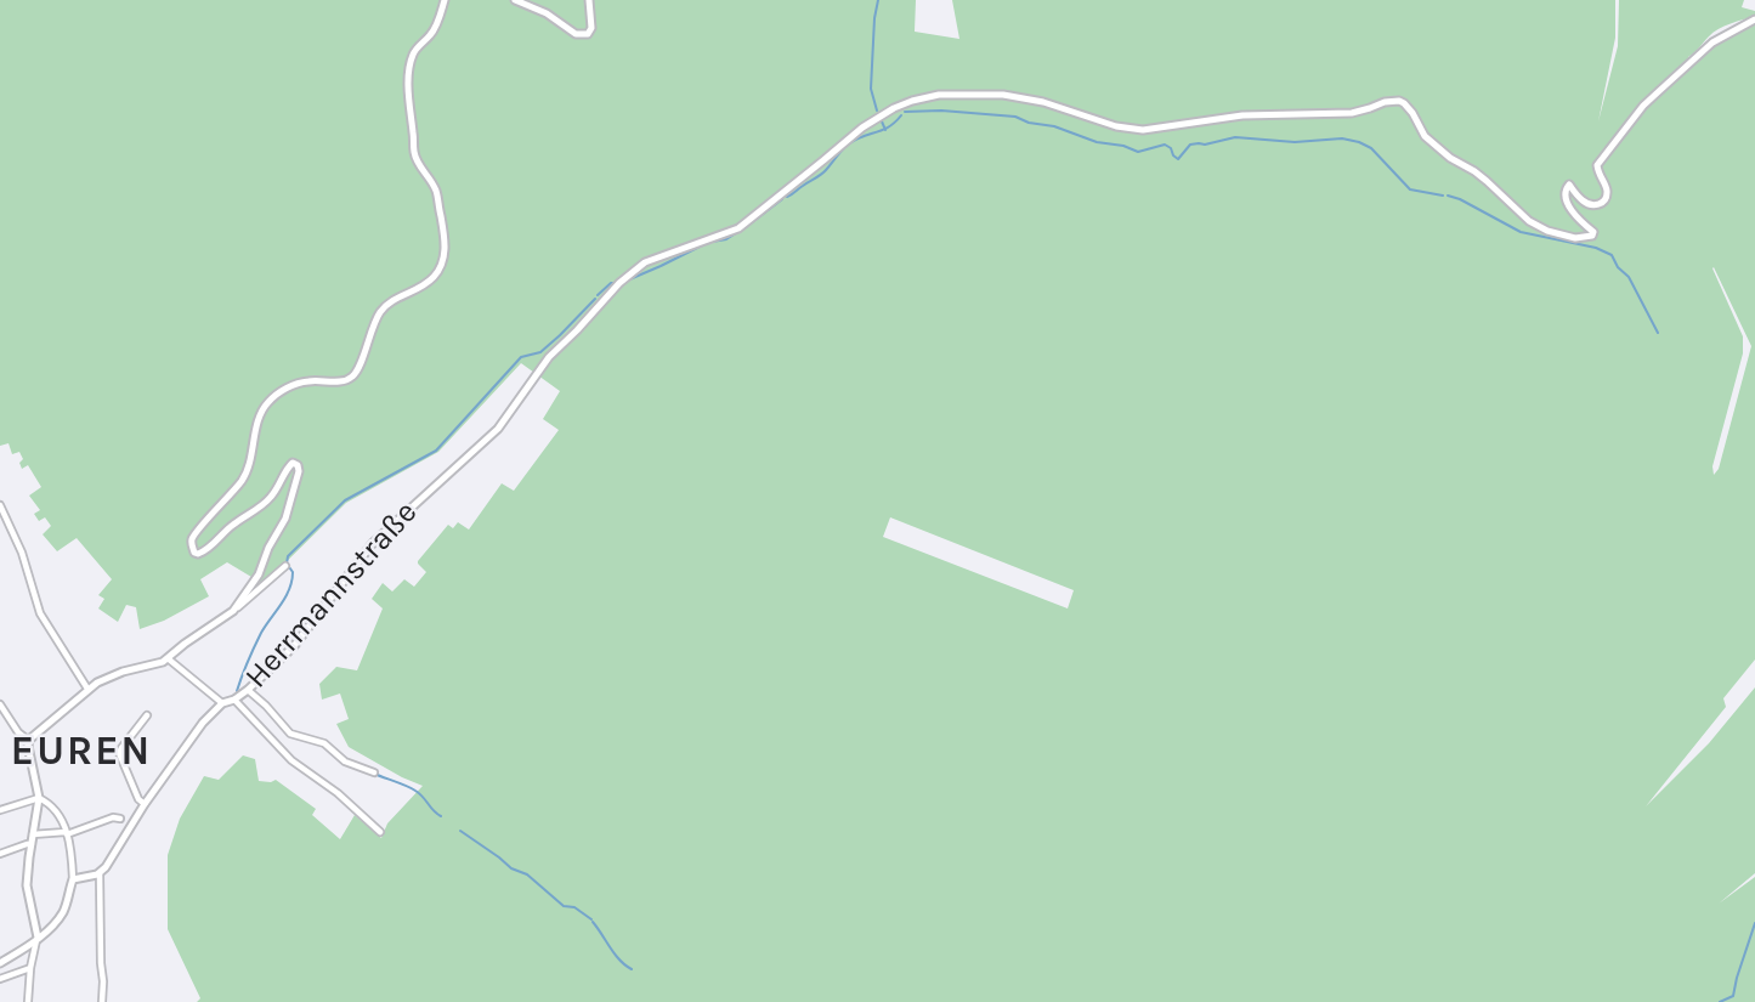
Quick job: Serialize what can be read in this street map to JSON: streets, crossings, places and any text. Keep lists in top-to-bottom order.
{
  "streets": {
    "street": ["Herrmannstraße"]
  },
  "districts": ["EUREN"]
}
